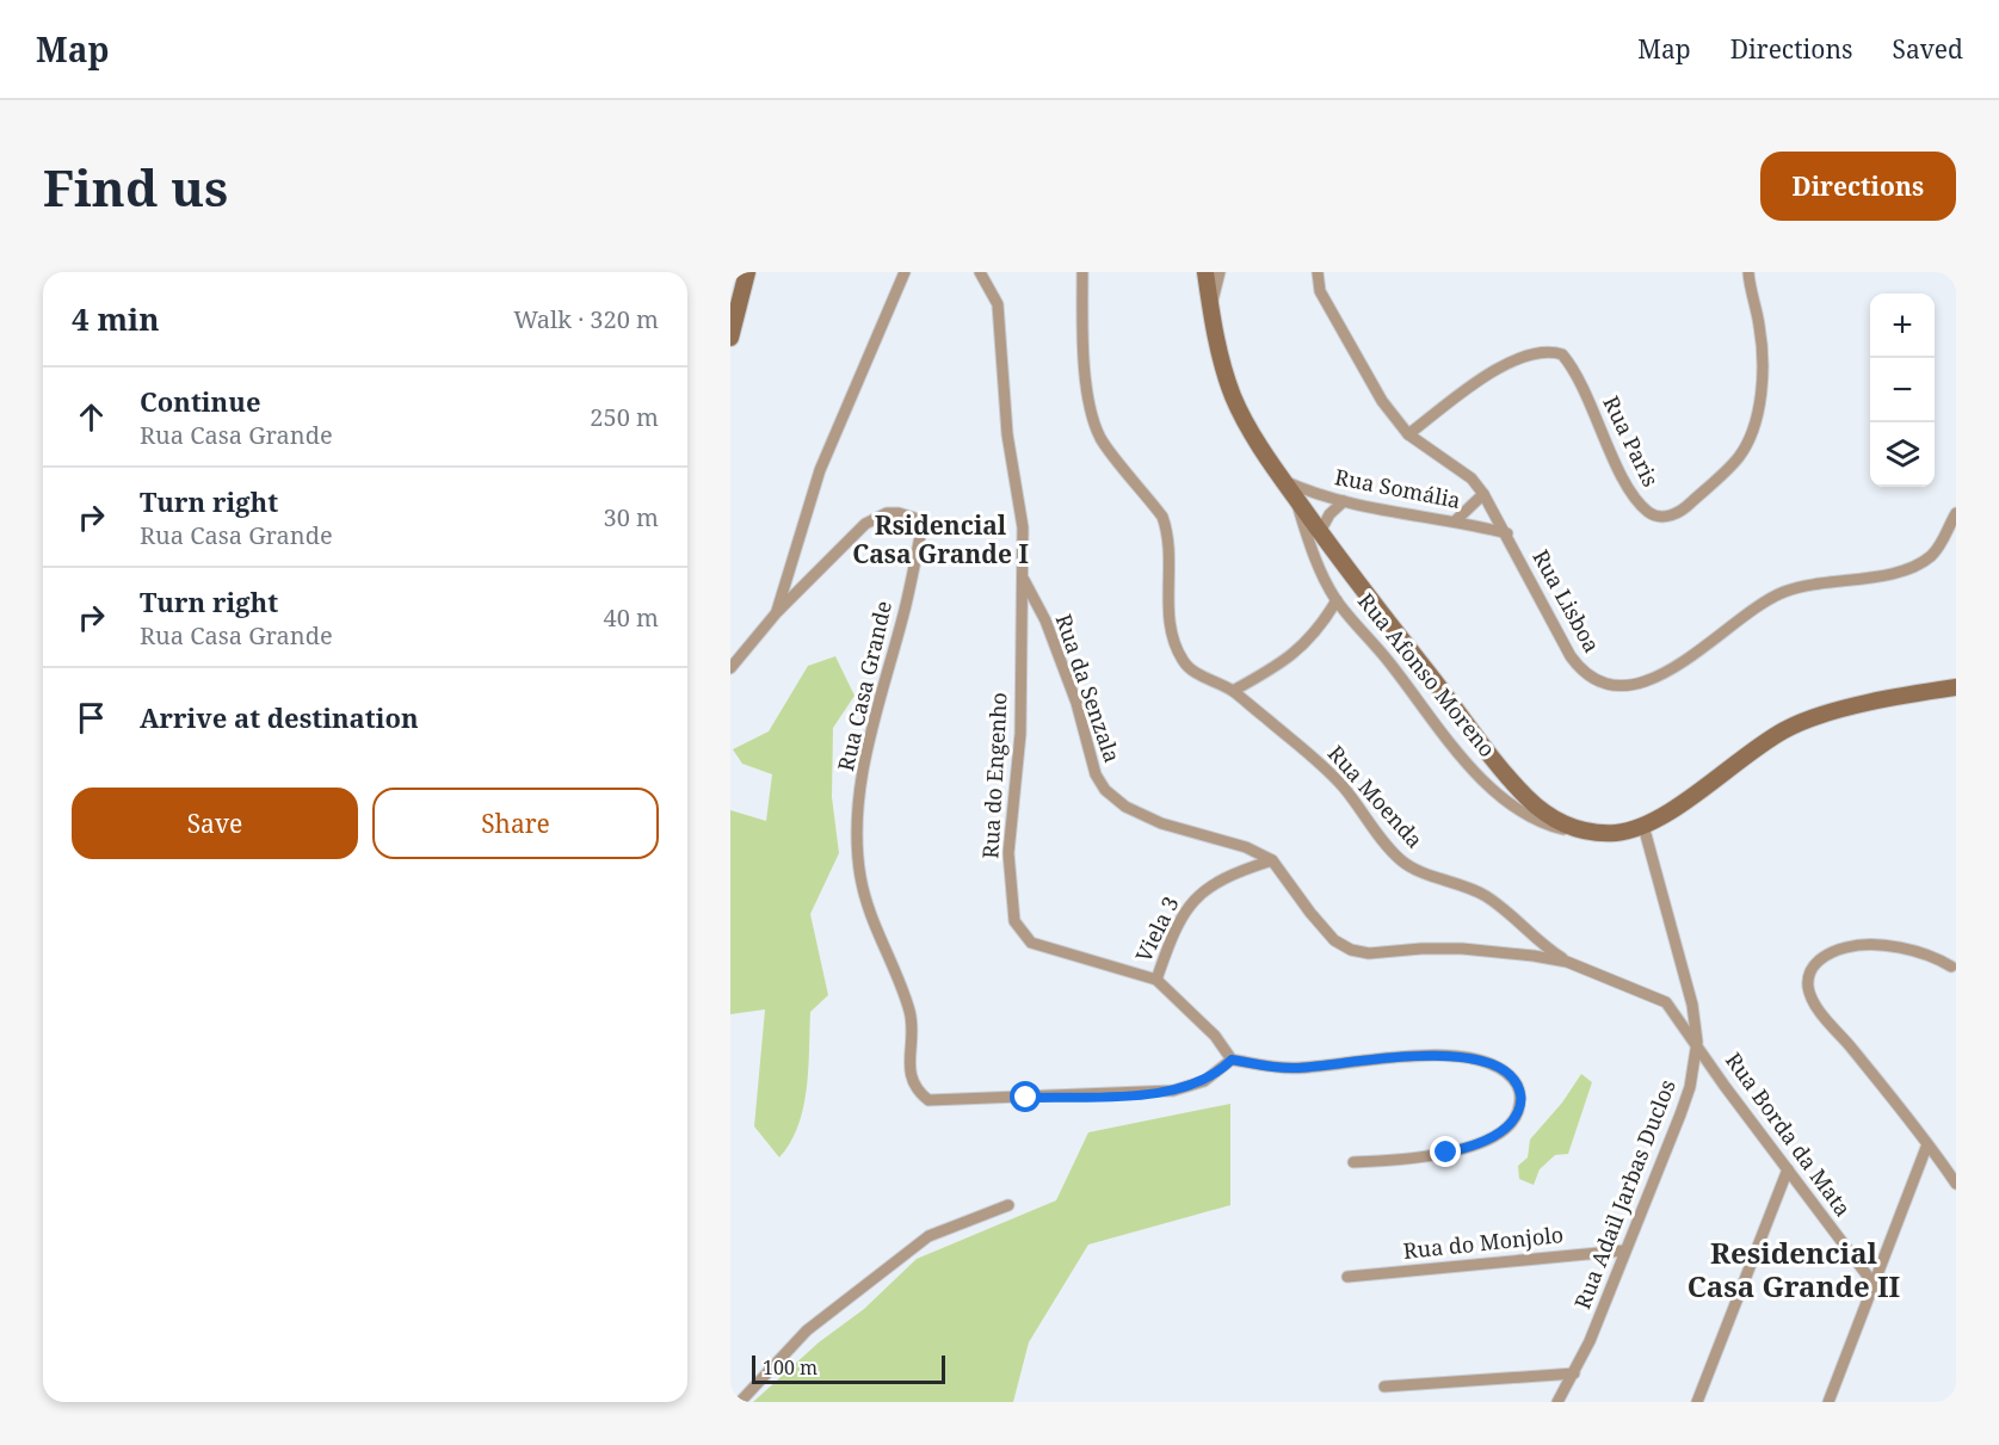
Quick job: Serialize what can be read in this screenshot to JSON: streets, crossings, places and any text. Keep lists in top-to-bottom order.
{
  "streets": {
    "main road": ["Rua Afonso Moreno"],
    "street": [
      "Rua Paris",
      "Rua Somália",
      "Rua Lisboa",
      "Rua Casa Grande",
      "Rua da Senzala",
      "Rua do Engenho",
      "Rua Moenda",
      "Viela 3",
      "Rua Borda da Mata",
      "Rua Adail Jarbas Duclos",
      "Rua do Monjolo"
    ]
  },
  "crossings": [
    ["Rua Paris", "Rua Lisboa"],
    ["Rua Somália", "Rua Lisboa"],
    ["Rua Somália", "Rua Afonso Moreno"],
    ["Rua Afonso Moreno", "Rua Adail Jarbas Duclos"],
    ["Rua Casa Grande", "Rua do Engenho"],
    ["Rua da Senzala", "Rua do Engenho"],
    ["Rua da Senzala", "Rua Moenda"],
    ["Rua da Senzala", "Viela 3"],
    ["Rua da Senzala", "Rua Borda da Mata"],
    ["Rua da Senzala", "Rua Adail Jarbas Duclos"],
    ["Rua do Engenho", "Viela 3"],
    ["Rua Borda da Mata", "Rua Adail Jarbas Duclos"],
    ["Rua Adail Jarbas Duclos", "Rua do Monjolo"]
  ],
  "districts": ["Rsidencial Casa Grande I", "Residencial Casa Grande II"],
  "scale_bar": "100 m",
  "page": {
    "header": "Map",
    "nav": ["Map", "Directions", "Saved"],
    "buttons": [
      "Directions",
      ["Save", "Share"]
    ],
    "title": "Find us",
    "heading": ["4 min", "Walk · 320 m"],
    "map_buttons": ["+", "−"],
    "list": [
      ["Continue", "Rua Casa Grande", "250 m"],
      ["Turn right", "Rua Casa Grande", "30 m"],
      ["Turn right", "Rua Casa Grande", "40 m"],
      "Arrive at destination"
    ],
    "scale": "100 m"
  }
}
